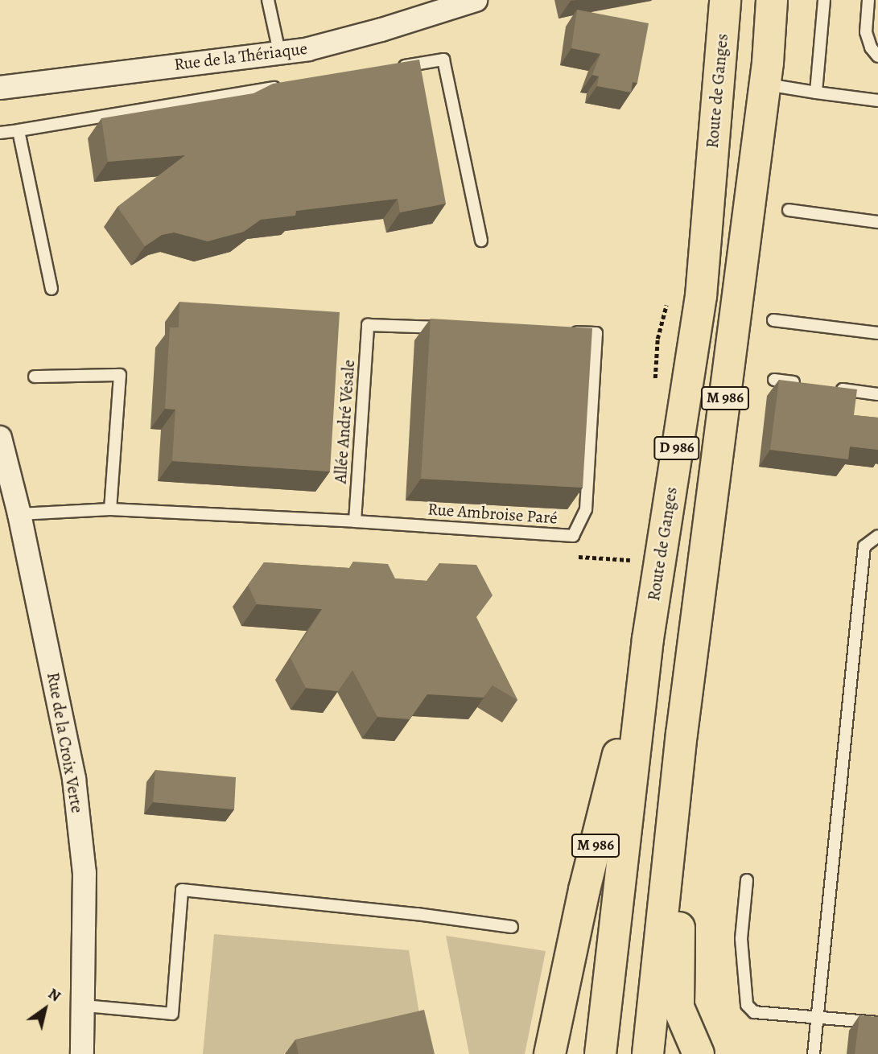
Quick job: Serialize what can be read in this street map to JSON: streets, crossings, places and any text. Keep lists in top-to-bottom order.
{
  "streets": {
    "main road": ["Route de Ganges", "M 986", "D 986"],
    "street": ["Rue de la Thériaque", "Rue de la Croix Verte"],
    "lane": ["Allée André Vésale", "Rue Ambroise Paré"]
  },
  "crossings": [
    ["Route de Ganges", "M 986"],
    ["Allée André Vésale", "Rue Ambroise Paré"],
    ["Rue Ambroise Paré", "Rue de la Croix Verte"]
  ],
  "north": "top right"
}
